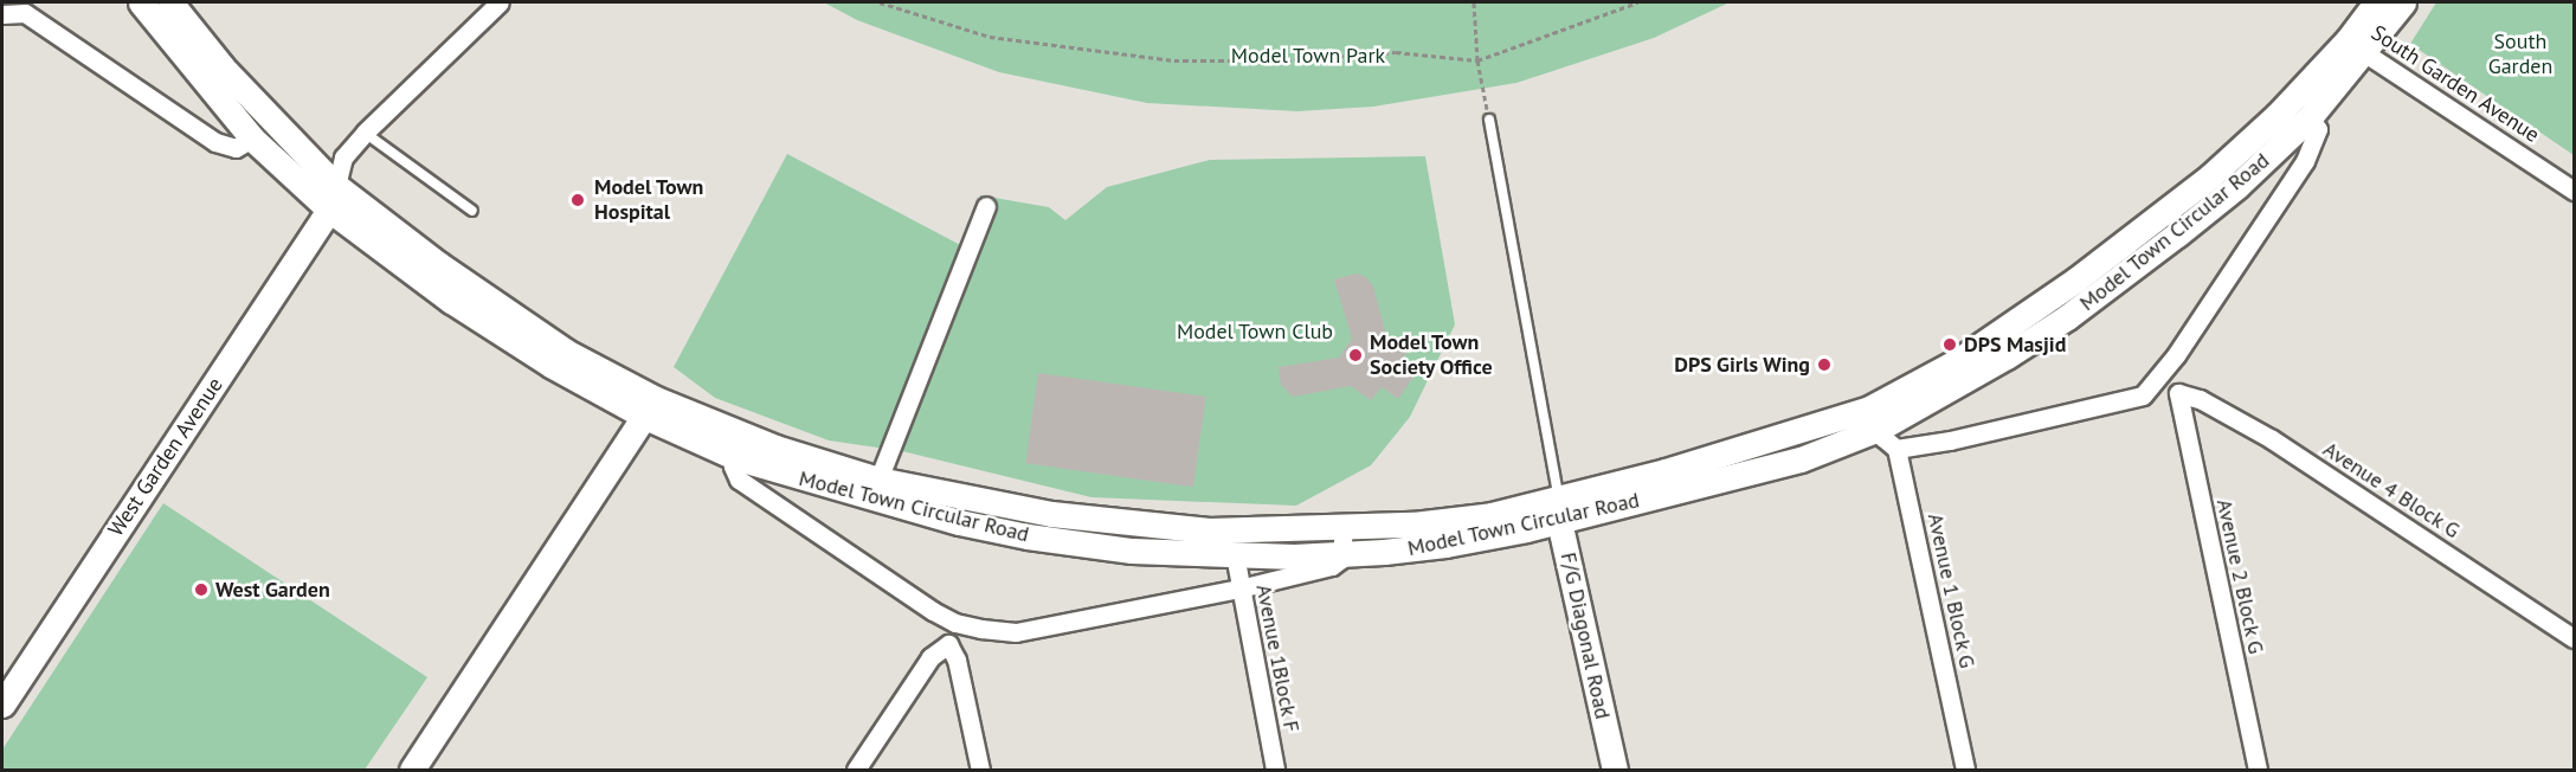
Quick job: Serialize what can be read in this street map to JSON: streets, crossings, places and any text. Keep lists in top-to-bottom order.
{
  "streets": {
    "main road": ["Model Town Circular Road", "West Garden Avenue", "F/G Diagonal Road"],
    "street": [
      "South Garden Avenue",
      "Avenue 4 Block G",
      "Avenue 2 Block G",
      "Avenue 1 Block G",
      "Avenue 1Block F"
    ]
  },
  "crossings": [
    ["South Garden Avenue", "Model Town Circular Road"],
    ["Model Town Circular Road", "West Garden Avenue"],
    ["Model Town Circular Road", "Avenue 1 Block G"],
    ["Model Town Circular Road", "F/G Diagonal Road"],
    ["Model Town Circular Road", "Avenue 1Block F"],
    ["Avenue 4 Block G", "Avenue 2 Block G"]
  ],
  "parks": ["South Garden", "Model Town Park", "Model Town Club"],
  "places": [
    "Model Town Hospital",
    "DPS Masjid",
    "Model Town Society Office",
    "DPS Girls Wing",
    "West Garden"
  ]
}
